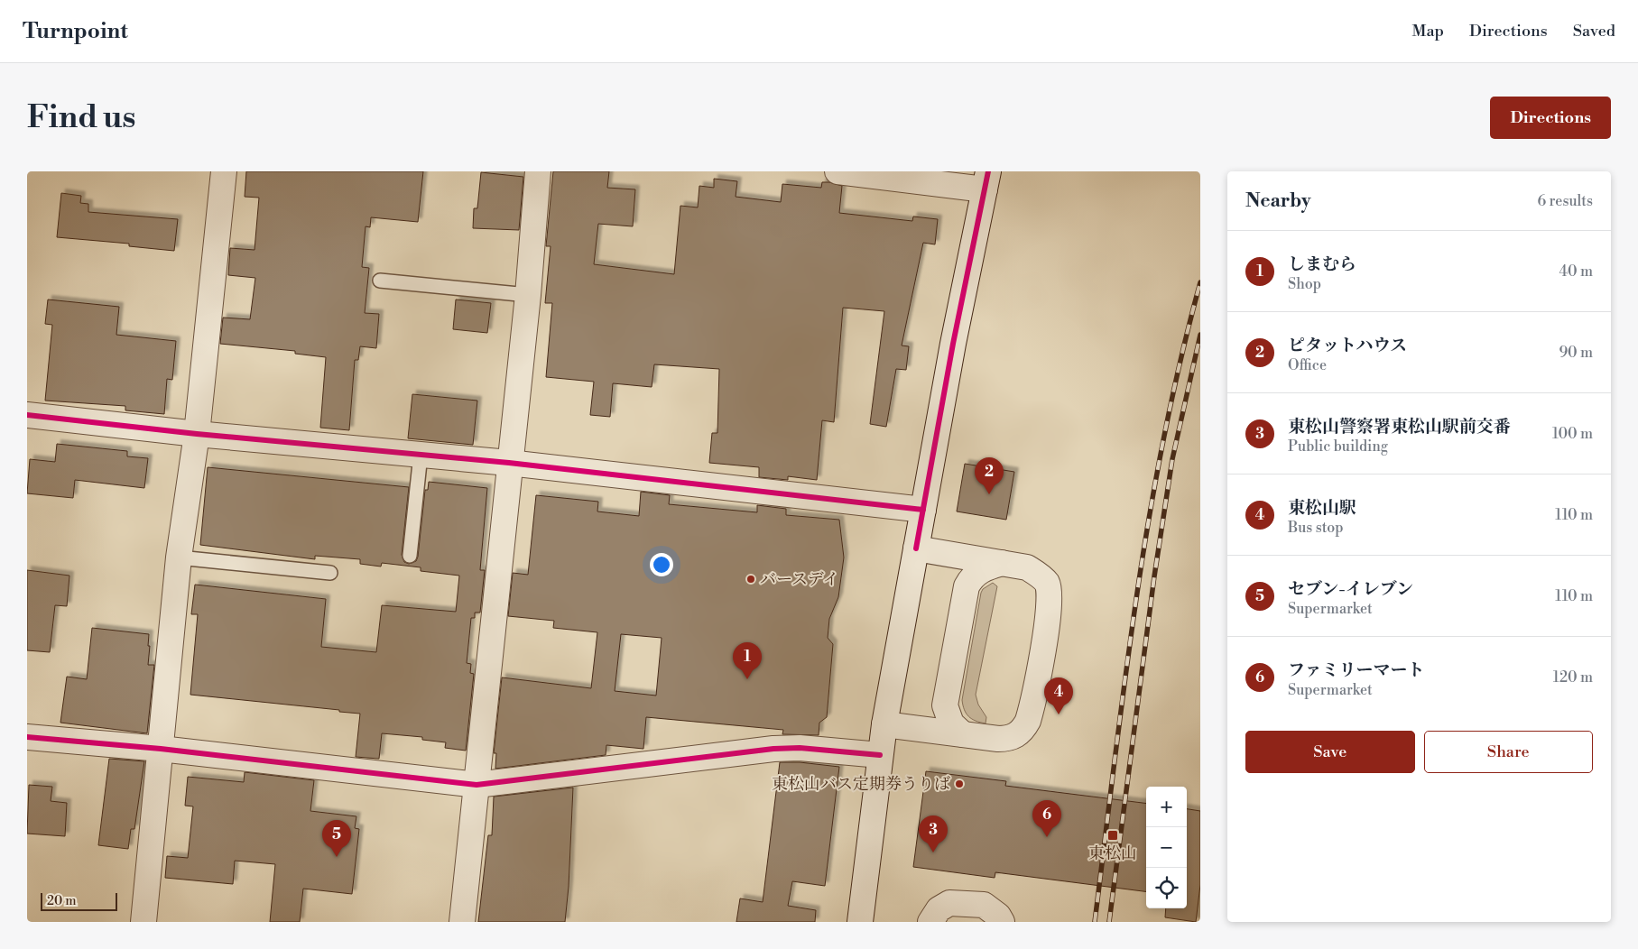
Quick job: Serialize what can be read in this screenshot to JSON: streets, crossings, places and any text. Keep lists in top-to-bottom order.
{
  "places": {
    "other": ["バースデイ", "東松山バス定期券うりば"],
    "transit": ["東松山"]
  },
  "scale_bar": "20 m",
  "page": {
    "header": "Turnpoint",
    "nav": ["Map", "Directions", "Saved"],
    "buttons": [
      "Directions",
      ["Save", "Share"]
    ],
    "title": "Find us",
    "heading": ["Nearby", "6 results"],
    "list": [
      {
        "mark": "1",
        "name": "しまむら",
        "note": "Shop",
        "value": "40 m"
      },
      {
        "mark": "2",
        "name": "ピタットハウス",
        "note": "Office",
        "value": "90 m"
      },
      {
        "mark": "3",
        "name": "東松山警察署東松山駅前交番",
        "note": "Public building",
        "value": "100 m"
      },
      {
        "mark": "4",
        "name": "東松山駅",
        "note": "Bus stop",
        "value": "110 m"
      },
      {
        "mark": "5",
        "name": "セブン-イレブン",
        "note": "Supermarket",
        "value": "110 m"
      },
      {
        "mark": "6",
        "name": "ファミリーマート",
        "note": "Supermarket",
        "value": "120 m"
      }
    ],
    "pins": [
      "2",
      "1",
      "4",
      "6",
      "3",
      "5"
    ],
    "map_buttons": ["+", "−"],
    "scale": "20 m"
  }
}
